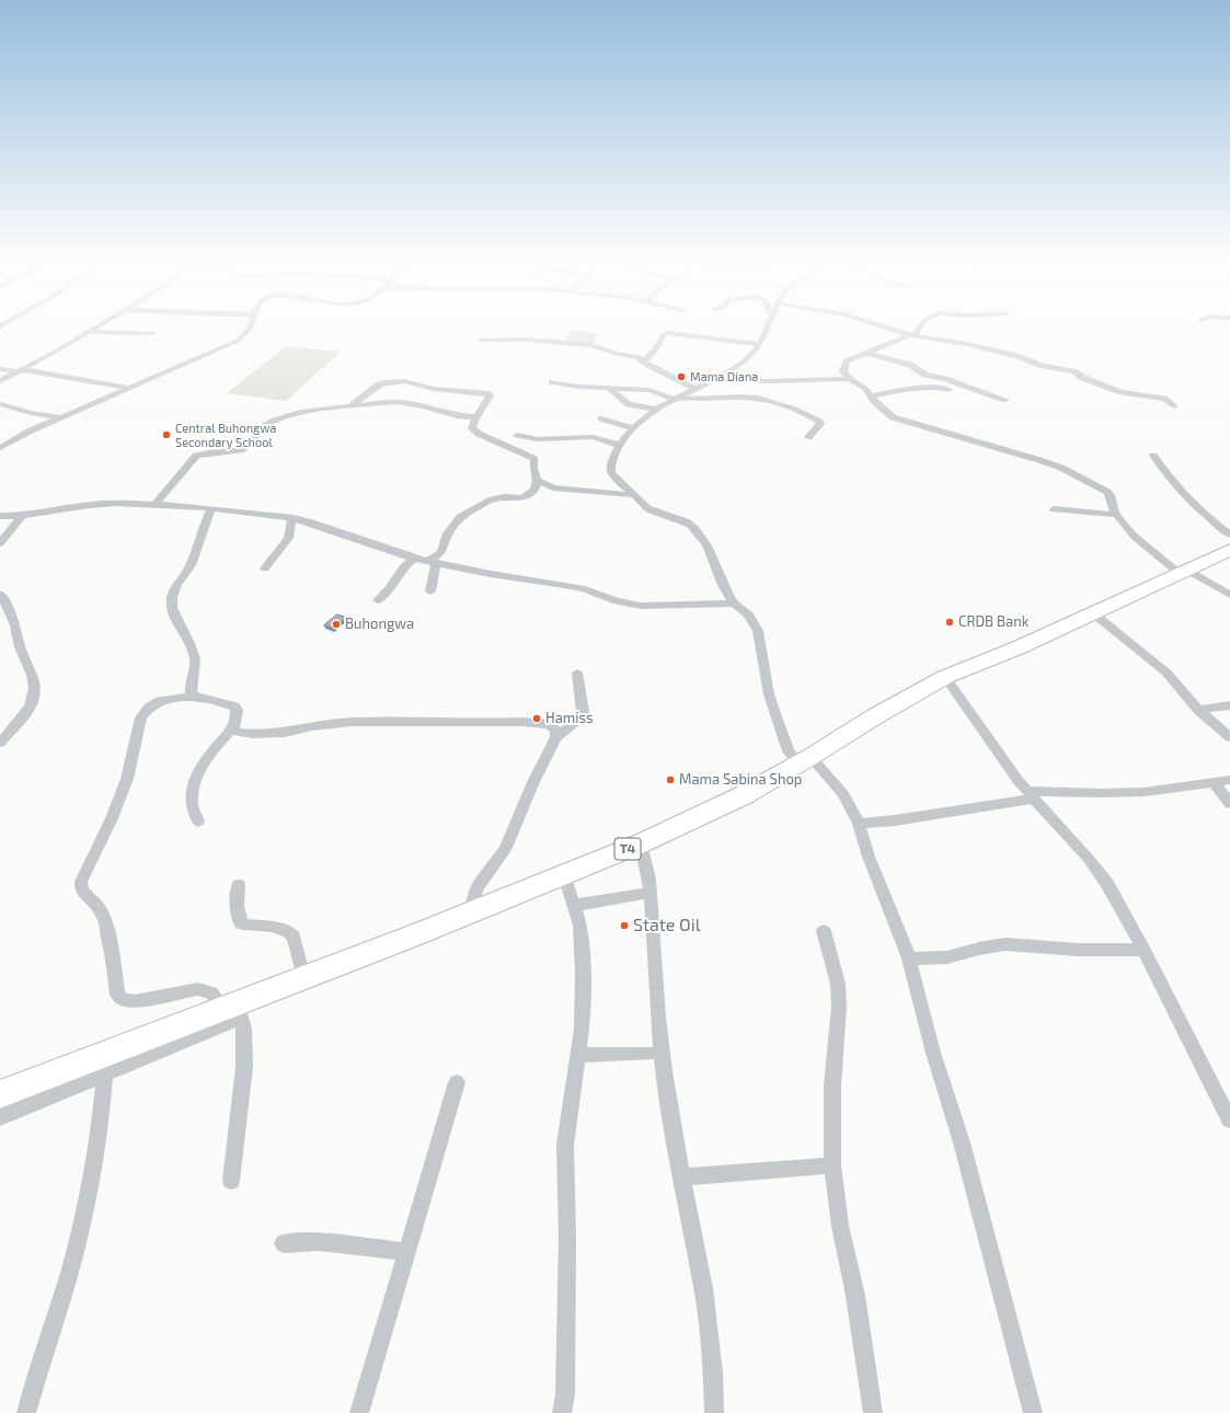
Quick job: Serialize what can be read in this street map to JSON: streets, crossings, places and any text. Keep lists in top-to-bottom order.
{
  "streets": {
    "highway": ["T4"]
  },
  "places": [
    "Mama Diana",
    "Central Buhongwa Secondary School",
    "CRDB Bank",
    "Buhongwa",
    "Hamiss",
    "Mama Sabina Shop",
    "State Oil"
  ]
}
